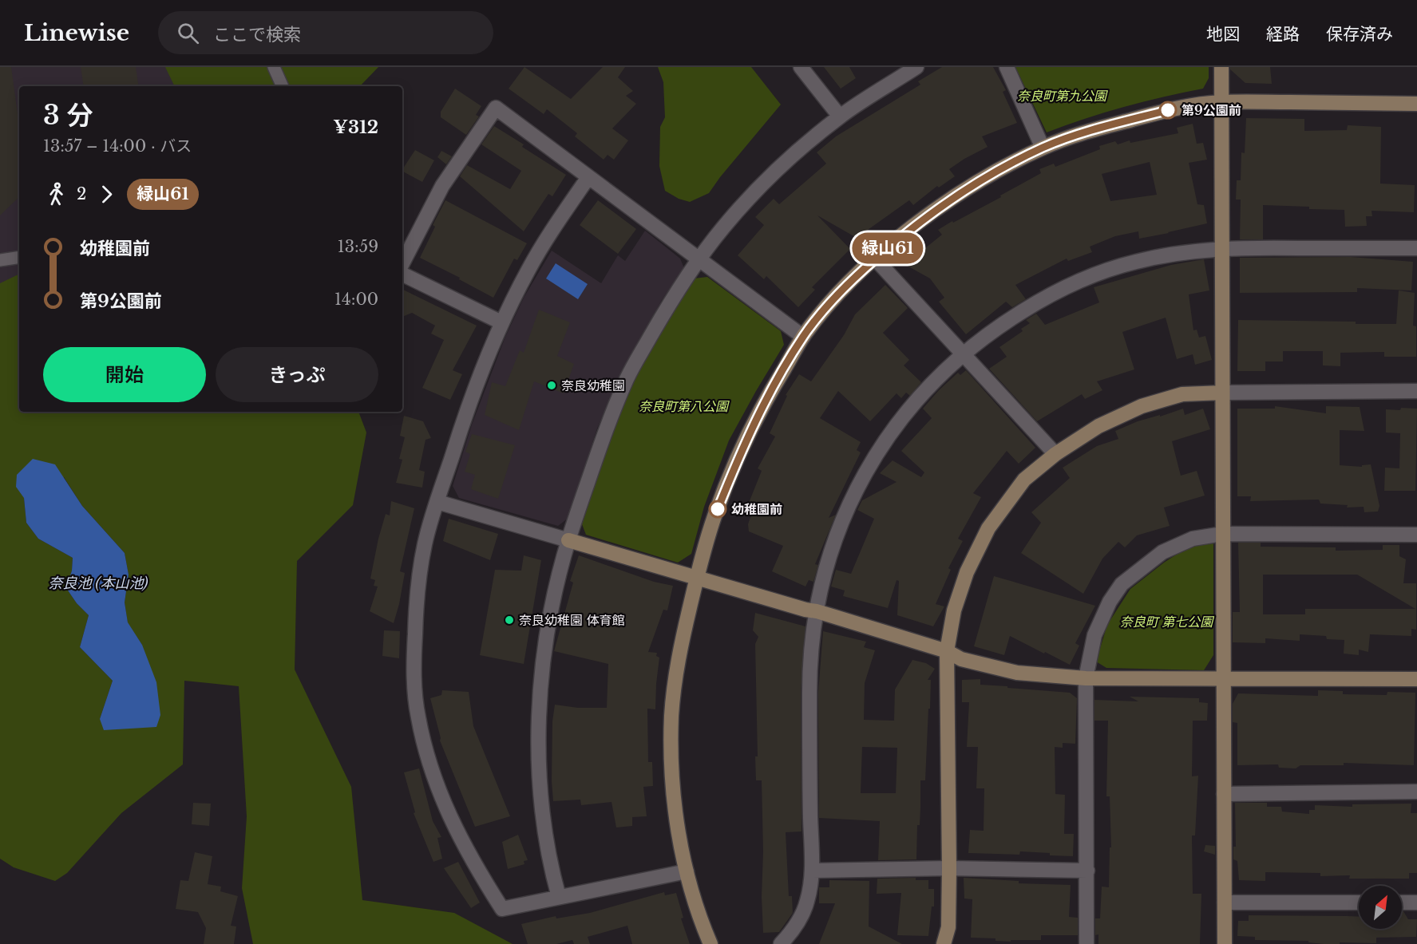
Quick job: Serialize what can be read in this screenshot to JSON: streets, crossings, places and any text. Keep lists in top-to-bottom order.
{
  "water": ["奈良池 (本山池)"],
  "parks": ["奈良町第九公園", "奈良町第八公園", "奈良町 第七公園"],
  "places": [
    "第9公園前",
    "奈良幼稚園",
    "幼稚園前",
    "奈良幼稚園 体育館"
  ],
  "lines": ["bus line 緑山61"],
  "north": "top right",
  "page": {
    "header": "Linewise",
    "search": "ここで検索",
    "nav": ["地図", "経路", "保存済み"],
    "on_map": "緑山61",
    "heading": ["3 分", "13:57 – 14:00 · バス", "¥312"],
    "legs": ["2", "緑山61"],
    "list": [
      {
        "name": "幼稚園前",
        "value": "13:59"
      },
      {
        "name": "第9公園前",
        "value": "14:00"
      }
    ],
    "buttons": ["開始", "きっぷ"]
  }
}
